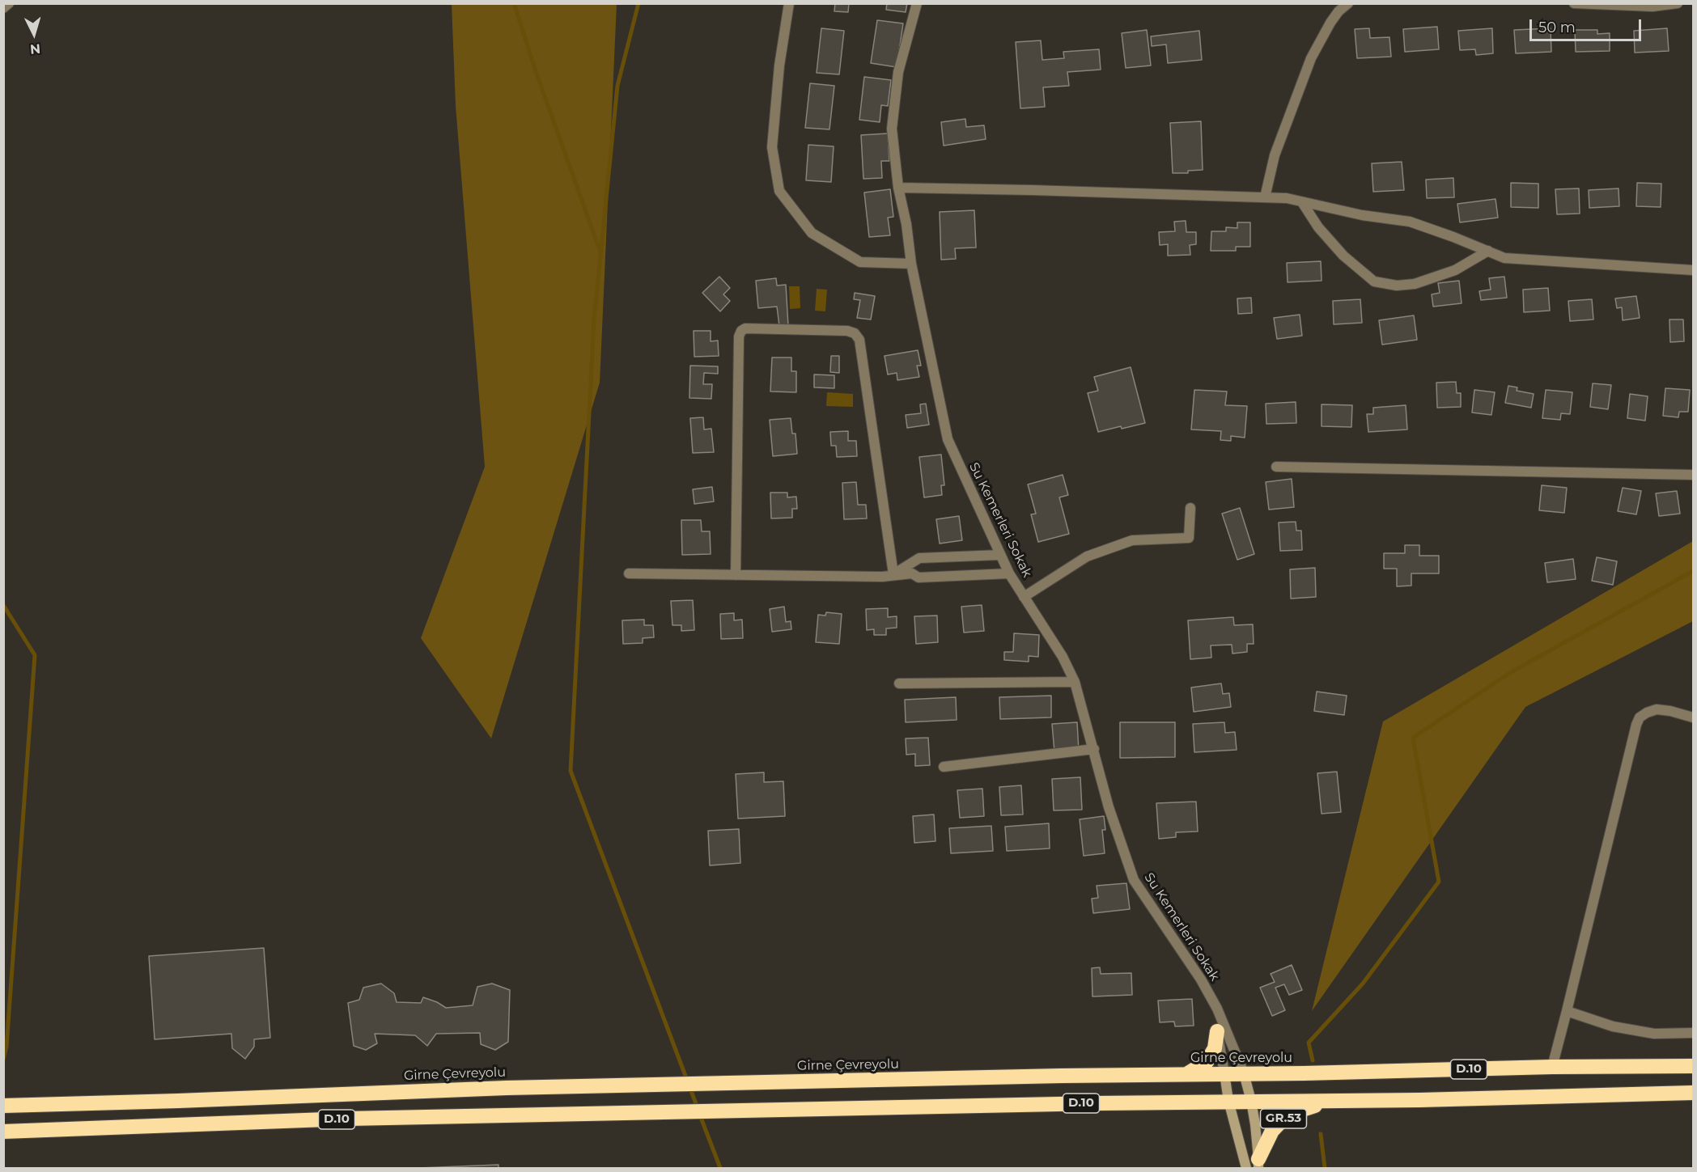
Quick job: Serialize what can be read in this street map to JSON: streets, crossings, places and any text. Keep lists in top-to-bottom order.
{
  "streets": {
    "highway": ["Girne Çevreyolu", "D.10", "GR.53"],
    "street": ["Su Kemerleri Sokak"]
  },
  "crossings": [
    ["Su Kemerleri Sokak", "Girne Çevreyolu"],
    ["Su Kemerleri Sokak", "GR.53"],
    ["Girne Çevreyolu", "GR.53"],
    ["D.10", "GR.53"]
  ],
  "scale_bar": "50 m",
  "north": "bottom"
}
